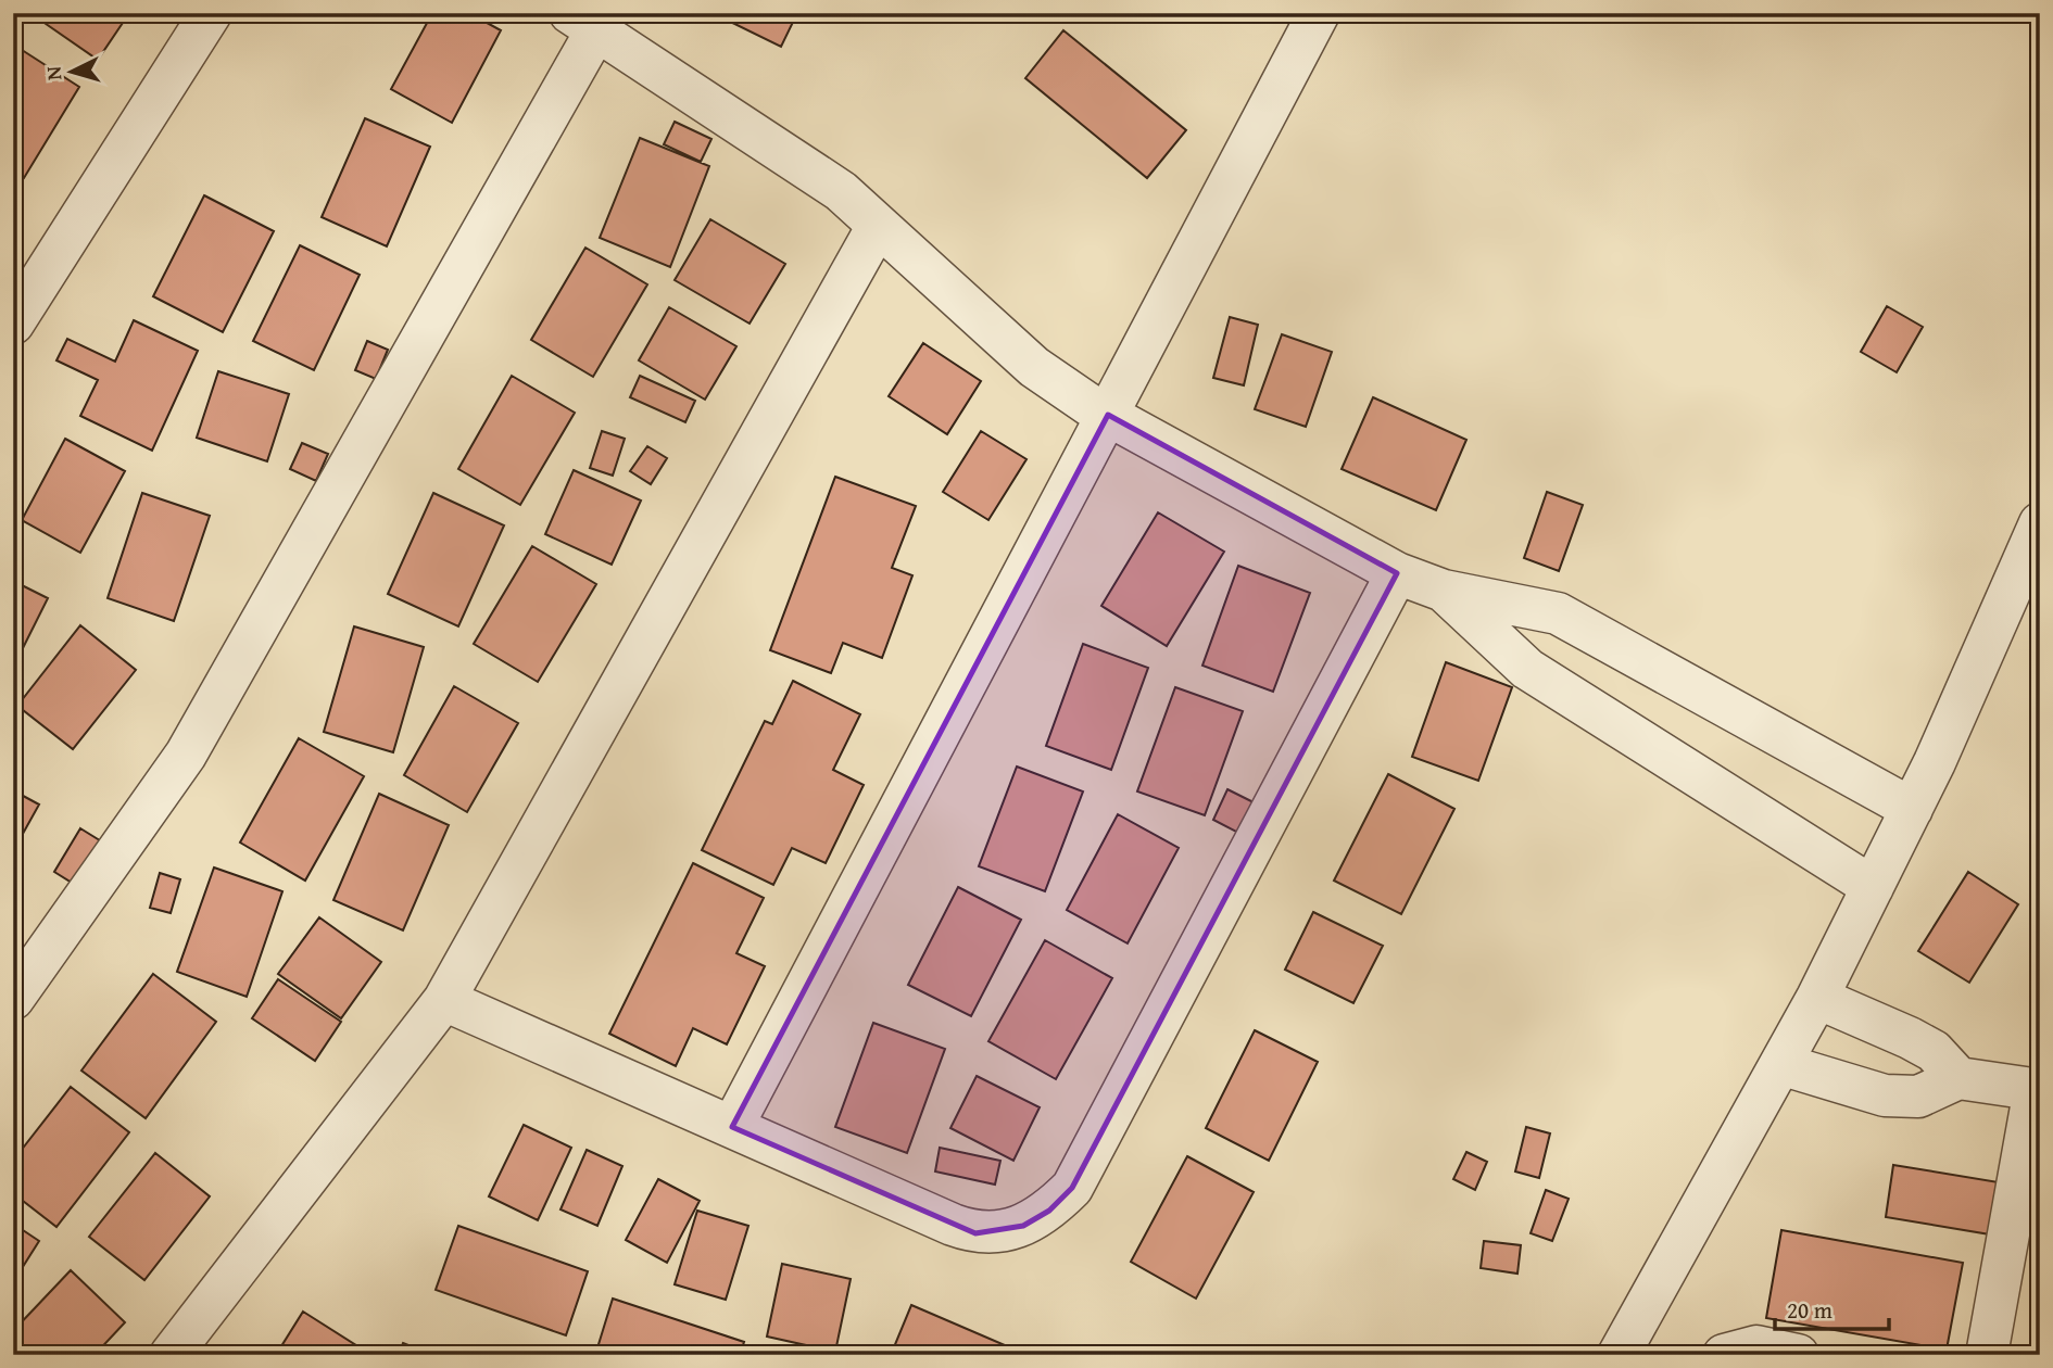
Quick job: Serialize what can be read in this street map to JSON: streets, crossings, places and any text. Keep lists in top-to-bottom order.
{
  "scale_bar": "20 m",
  "north": "left"
}
